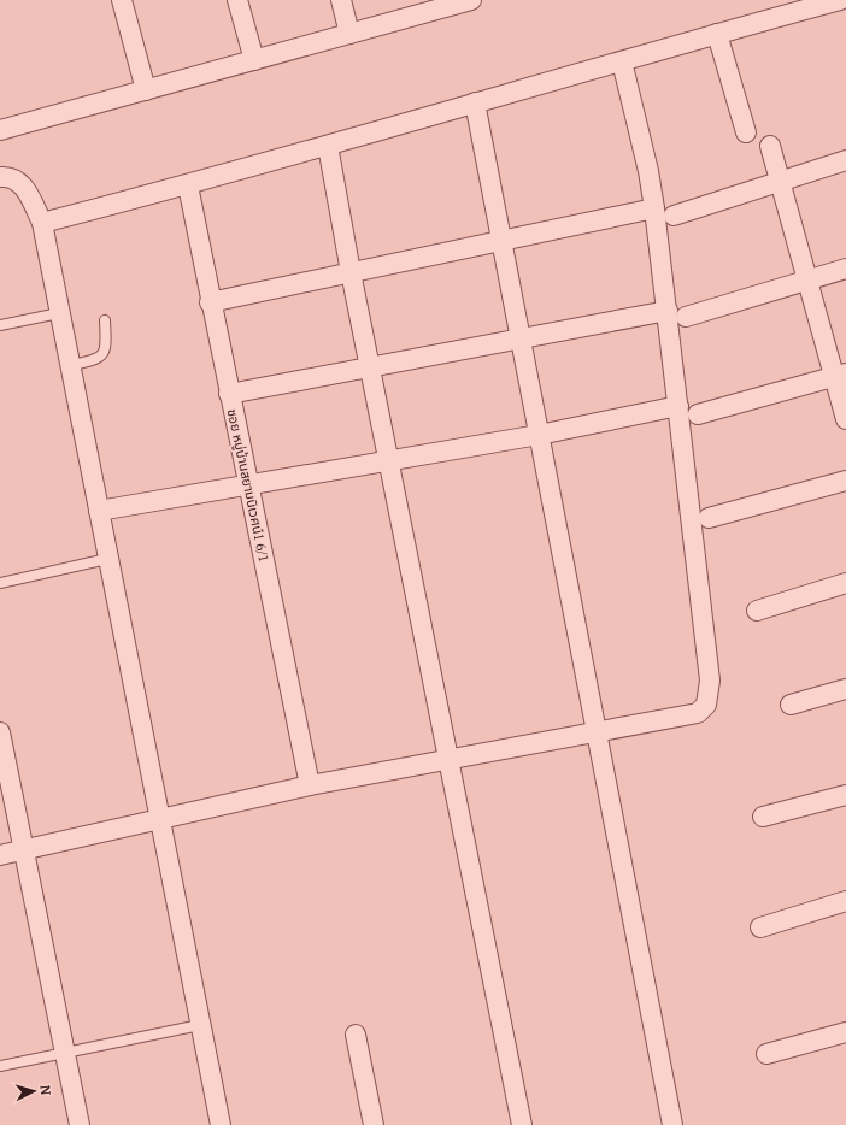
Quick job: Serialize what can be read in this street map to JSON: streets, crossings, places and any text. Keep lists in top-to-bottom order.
{
  "streets": {
    "street": ["ซอย หมู่บ้านสยามนิเวศน์1 6/1"]
  },
  "north": "right"
}
